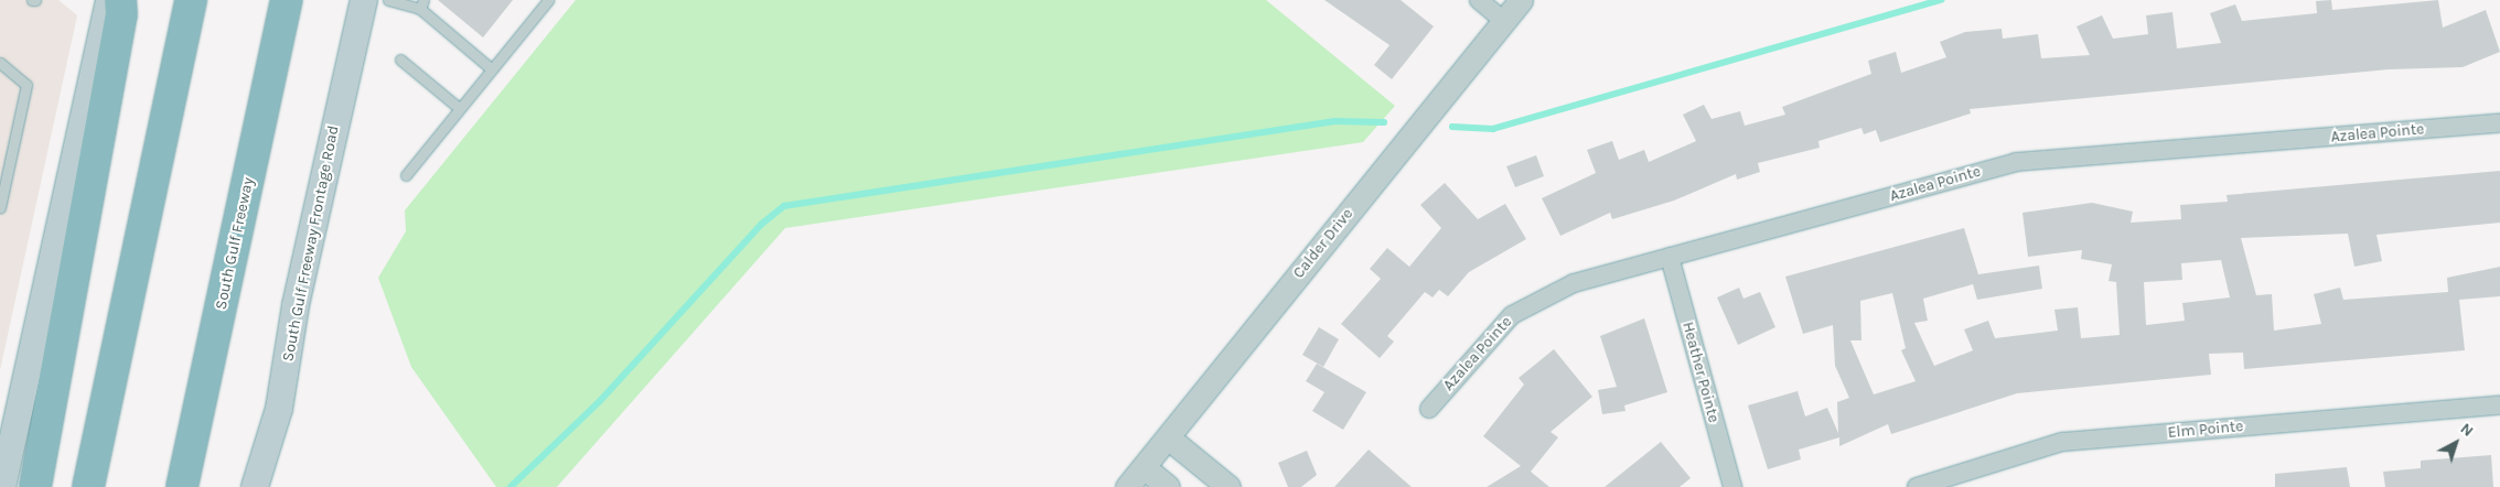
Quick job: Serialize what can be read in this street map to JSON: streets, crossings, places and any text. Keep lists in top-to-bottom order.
{
  "streets": {
    "highway": ["South Gulf Freeway"],
    "main road": ["South Gulf Freeway Frontage Road"],
    "street": [
      "Azalea Pointe",
      "Calder Drive",
      "Heather Pointe",
      "Elm Pointe"
    ]
  },
  "crossings": [
    ["Azalea Pointe", "Heather Pointe"]
  ],
  "north": "top right"
}
